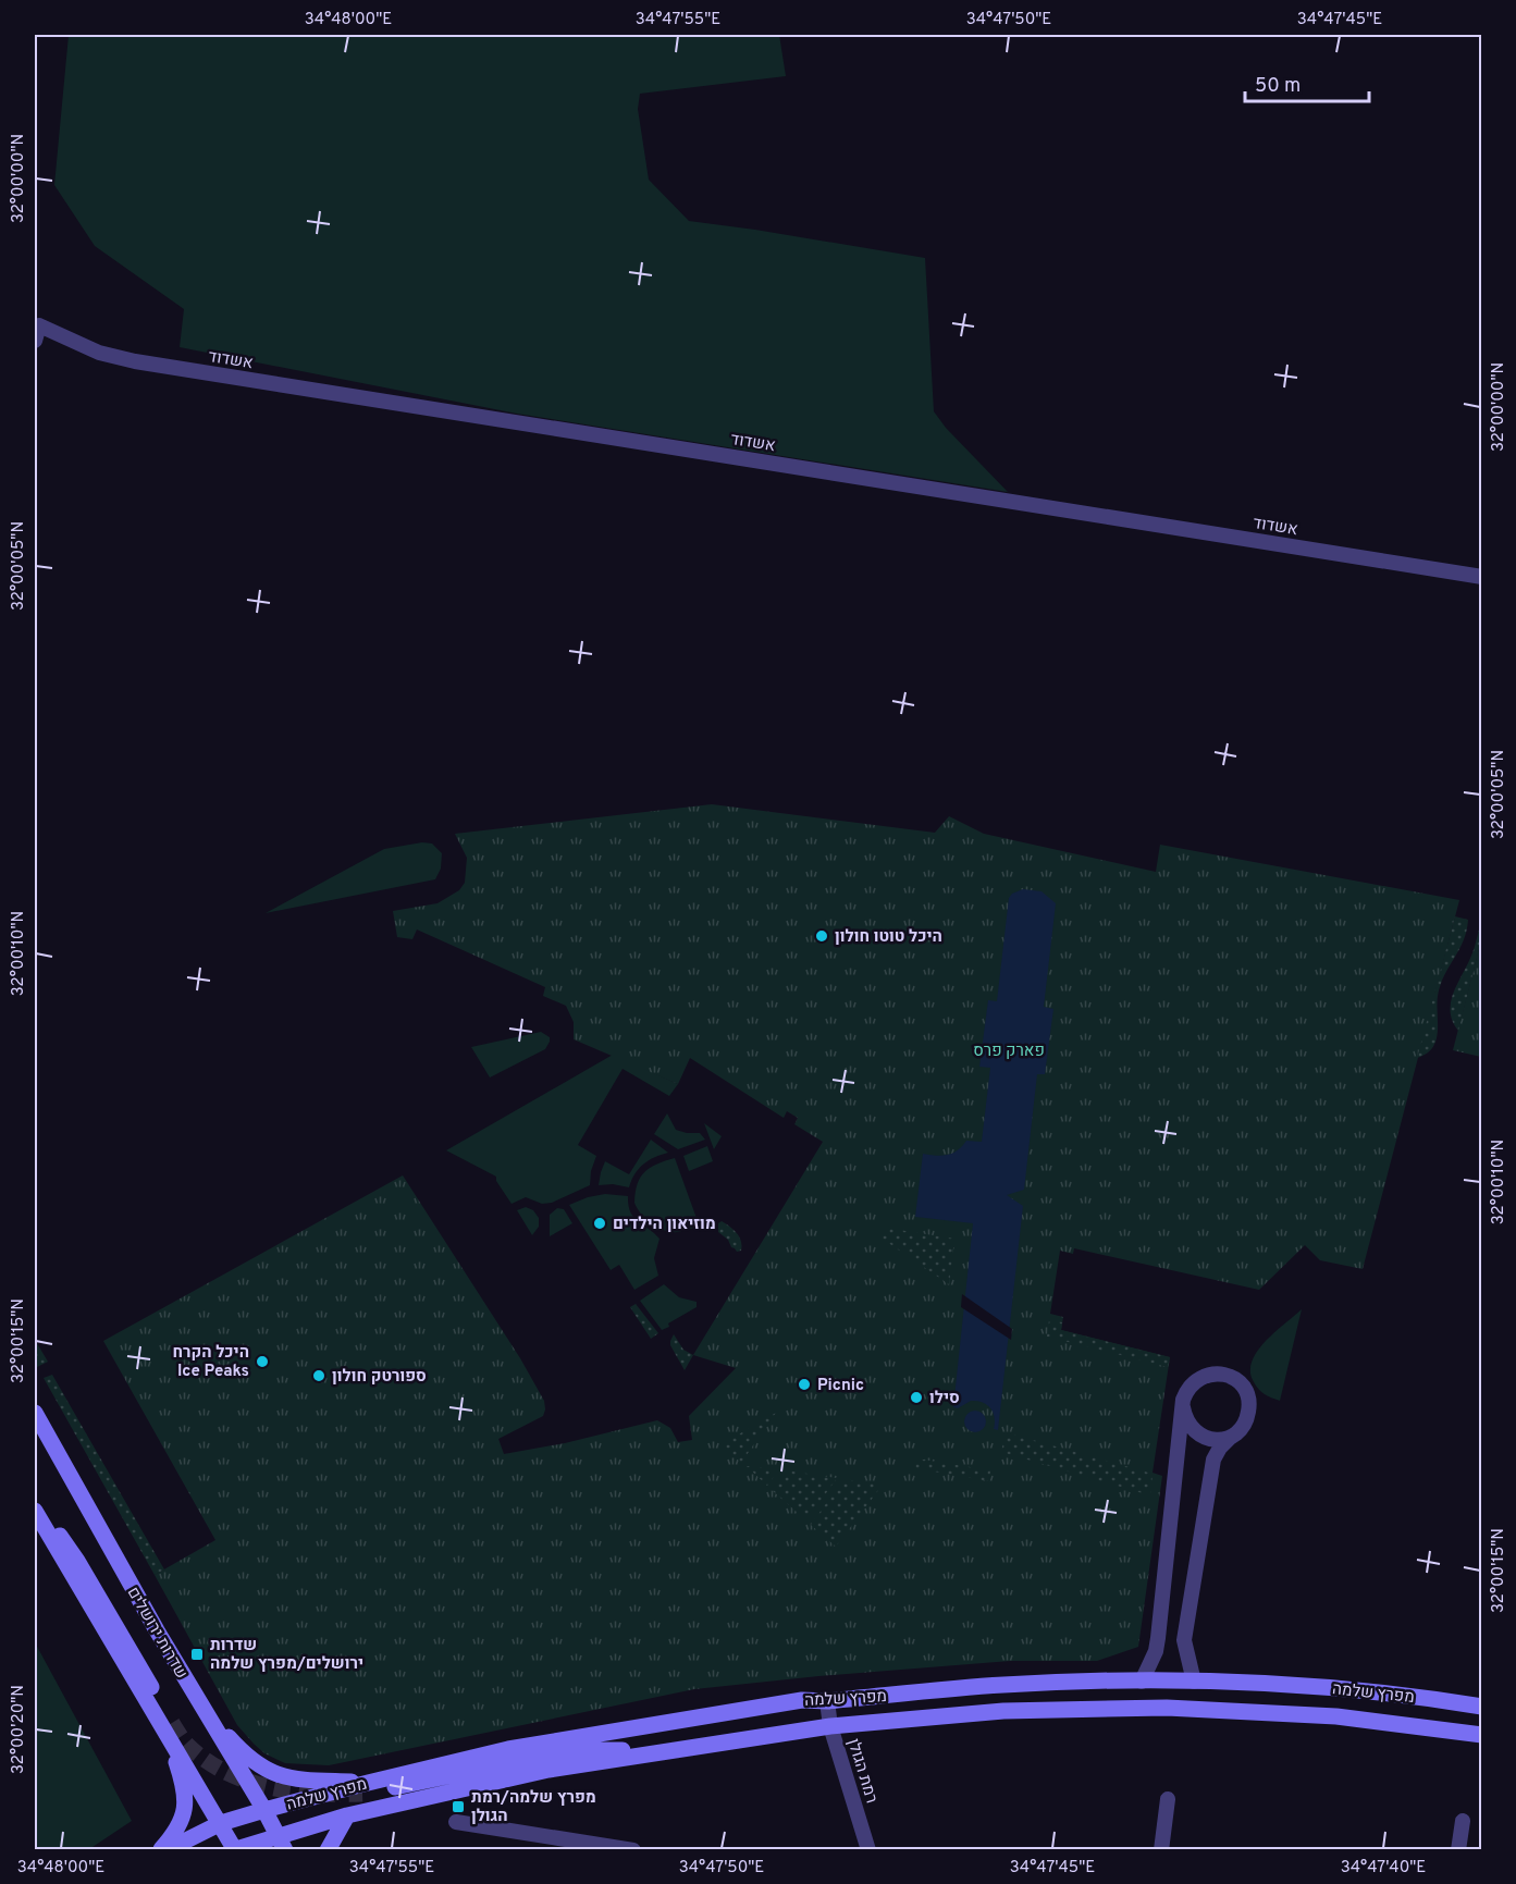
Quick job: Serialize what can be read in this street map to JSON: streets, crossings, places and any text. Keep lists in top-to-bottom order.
{
  "streets": {
    "street": [
      "אשדוד",
      "שדרות ירושלים",
      "מפרץ שלמה",
      "רמת הגולן"
    ]
  },
  "crossings": [
    ["שדרות ירושלים", "מפרץ שלמה"],
    ["מפרץ שלמה", "רמת הגולן"]
  ],
  "parks": ["פארק פרס"],
  "places": {
    "other": [
      "היכל טוטו חולון",
      "מוזיאון הילדים",
      "היכל הקרח Ice Peaks",
      "ספורטק חולון",
      "Picnic",
      "סילו"
    ],
    "transit": ["שדרות ירושלים/מפרץ שלמה", "מפרץ שלמה/רמת הגולן"]
  },
  "scale_bar": "50 m",
  "coordinates": [
    "34°48'00\"E",
    "34°47'55\"E",
    "34°47'50\"E",
    "34°47'45\"E",
    "32°00'00\"N",
    "32°00'05\"N",
    "32°00'10\"N",
    "32°00'15\"N",
    "32°00'20\"N",
    "34°47'40\"E"
  ]
}
